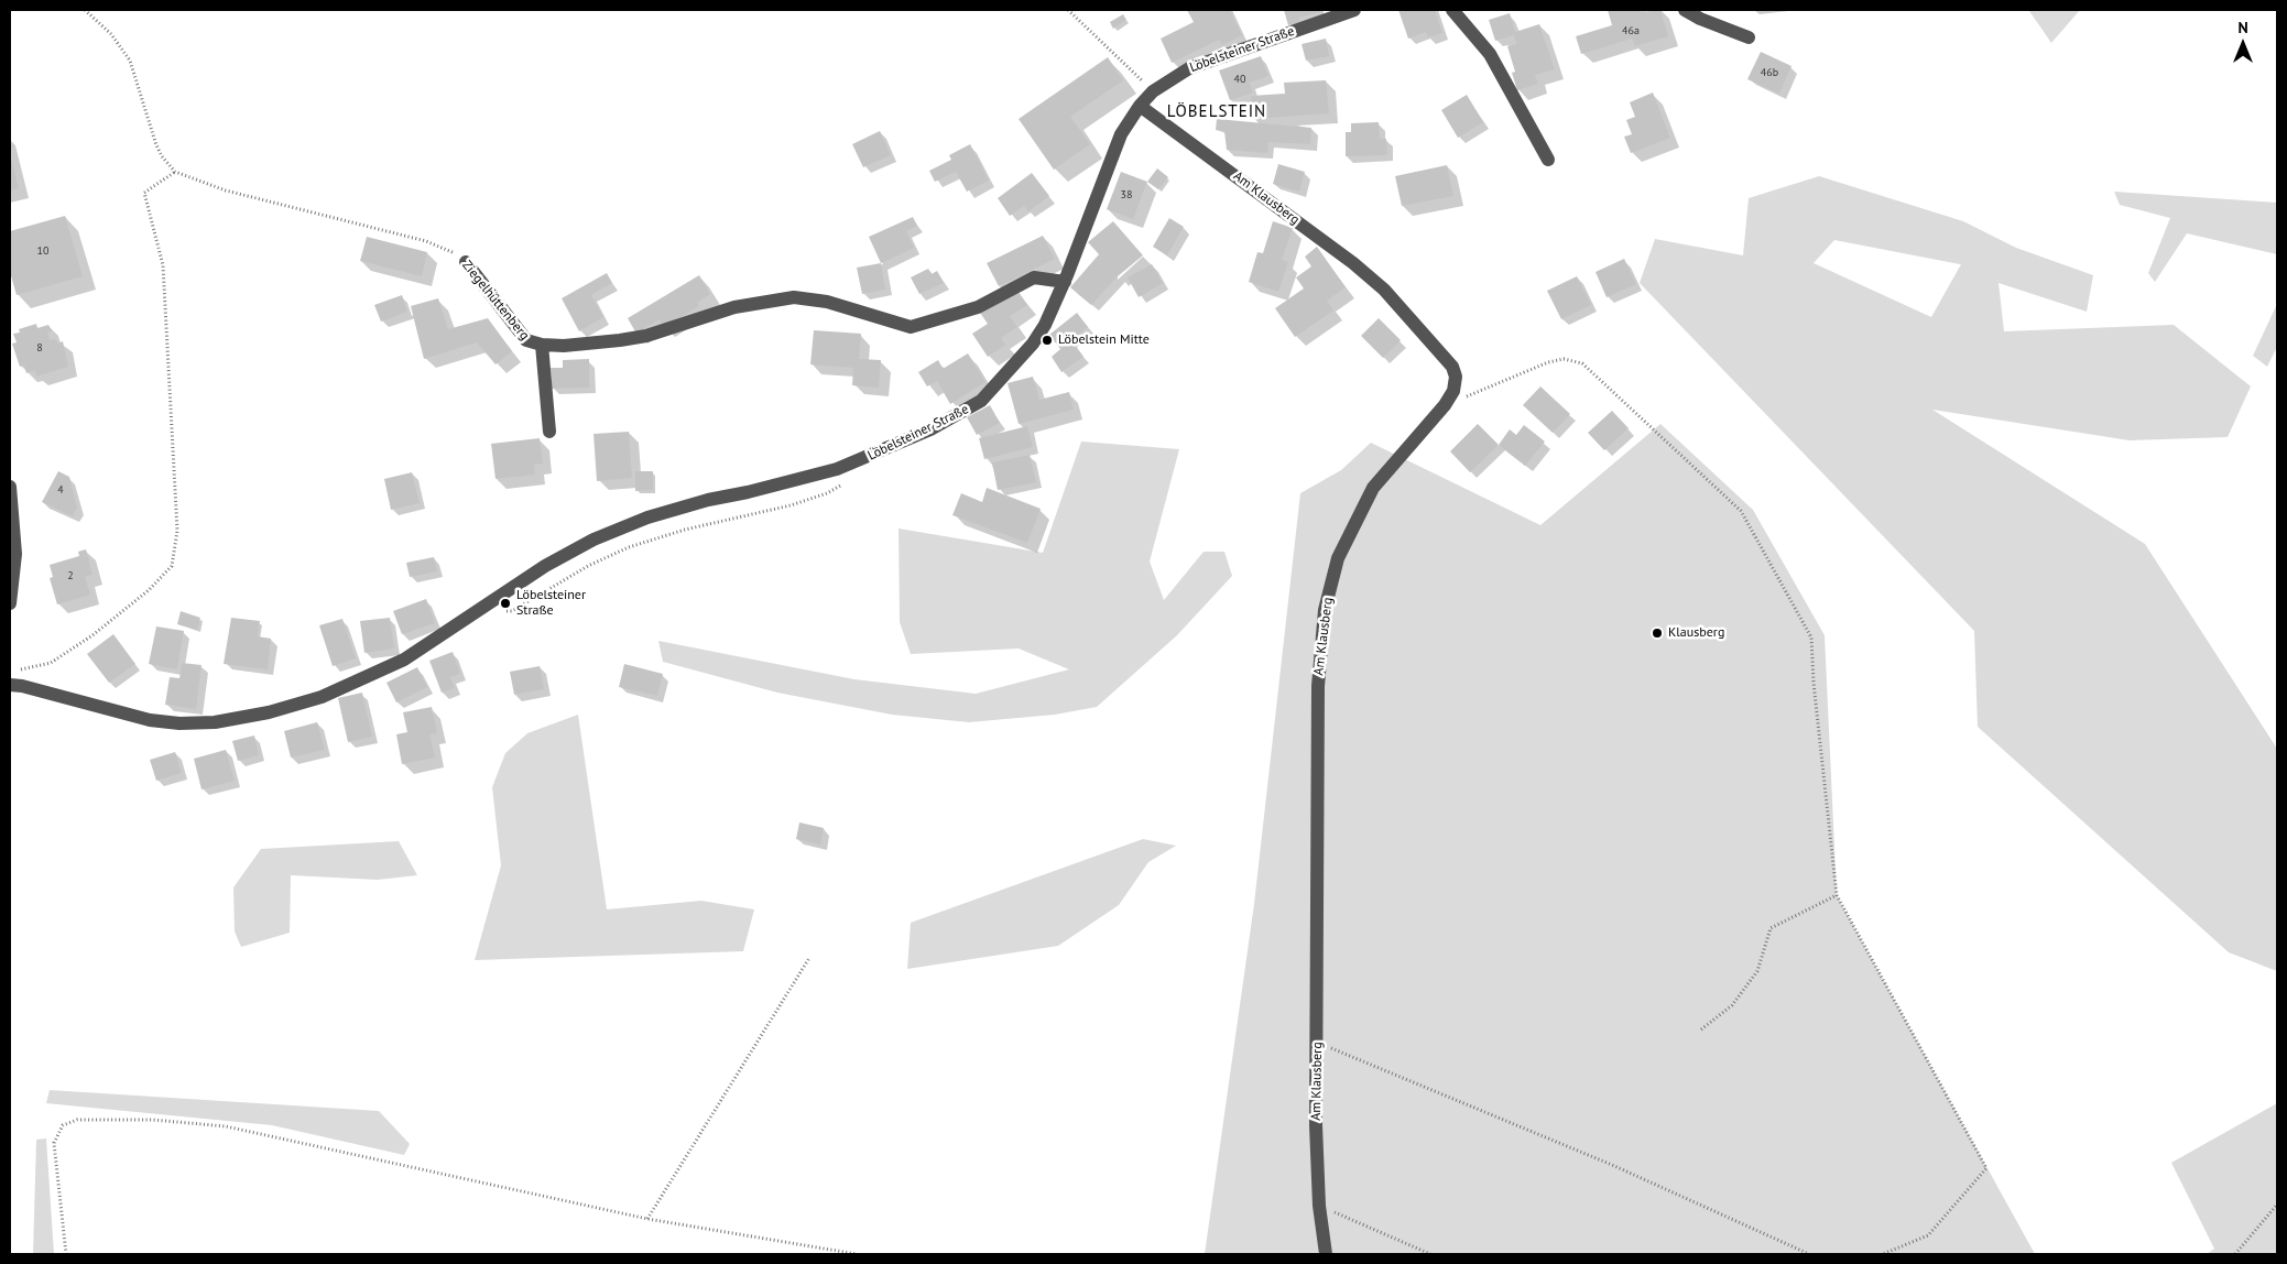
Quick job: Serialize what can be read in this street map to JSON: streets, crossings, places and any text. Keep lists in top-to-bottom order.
{
  "streets": {
    "street": ["Löbelsteiner Straße", "Am Klausberg", "Ziegelhüttenberg"]
  },
  "crossings": [
    ["Löbelsteiner Straße", "Am Klausberg"],
    ["Löbelsteiner Straße", "Ziegelhüttenberg"]
  ],
  "districts": ["LÖBELSTEIN"],
  "places": ["Löbelstein Mitte", "Löbelsteiner Straße", "Klausberg"],
  "house_numbers": [
    "46a",
    "46b",
    "40",
    "38",
    "10",
    "8",
    "4",
    "2"
  ],
  "north": "top"
}
